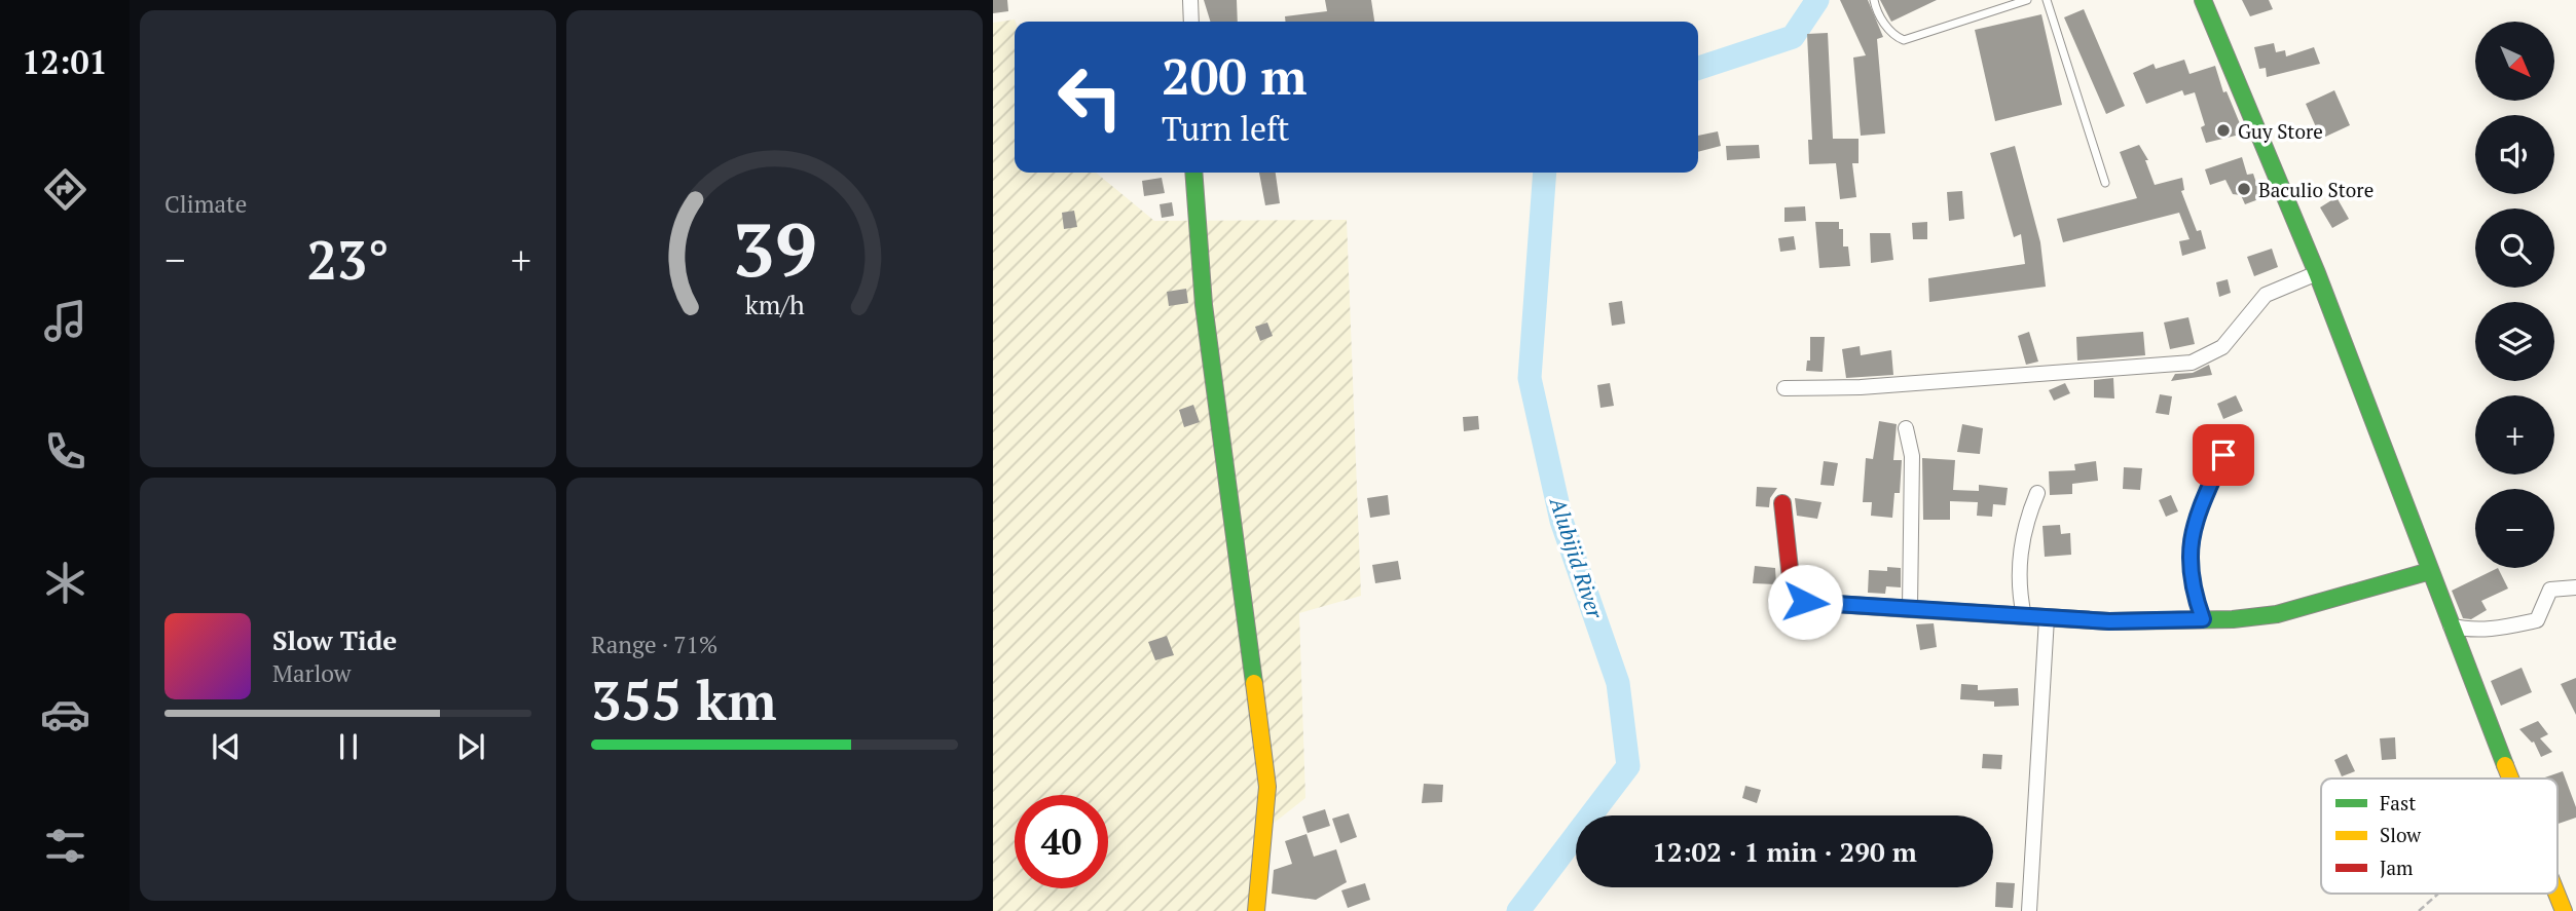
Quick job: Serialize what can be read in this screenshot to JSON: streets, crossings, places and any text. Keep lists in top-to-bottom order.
{
  "water": ["Alubijid River"],
  "places": ["Guy Store", "Baculio Store"],
  "legend": ["Fast", "Slow", "Jam"],
  "north": "bottom right",
  "page": {
    "tabs": "12:01",
    "tile": [
      "Climate",
      ["Range · 71%", "355 km"]
    ],
    "map_buttons": ["+", "−"],
    "turn": ["200 m", "Turn left"],
    "heat": ["−", "23°", "+"],
    "song": ["Slow Tide", "Marlow"],
    "limit": "40",
    "trip": "12:02 · 1 min · 290 m",
    "gauge": ["39", "km/h"]
  }
}
